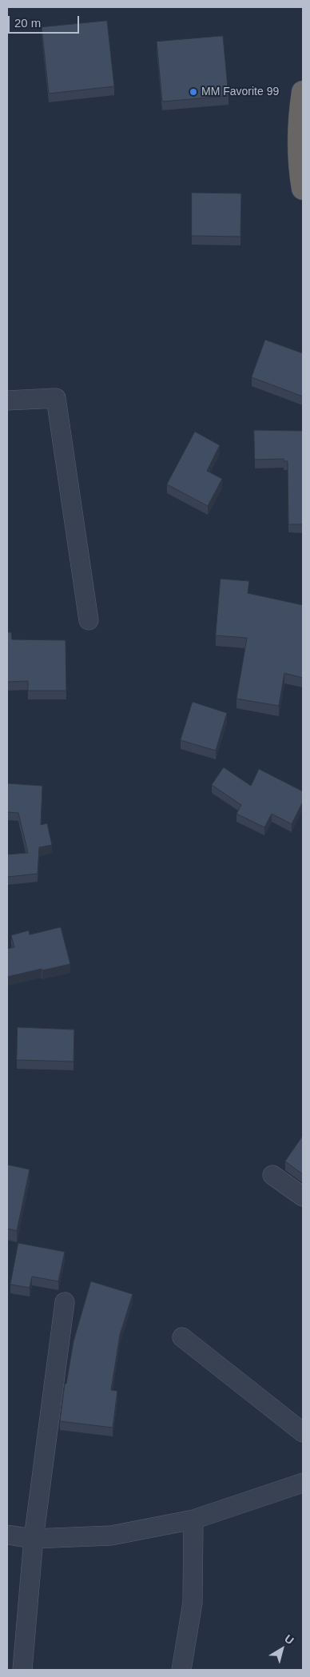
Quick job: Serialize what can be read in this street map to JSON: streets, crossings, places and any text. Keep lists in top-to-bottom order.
{
  "places": ["MM Favorite 99"],
  "scale_bar": "20 m",
  "north": "top right"
}
